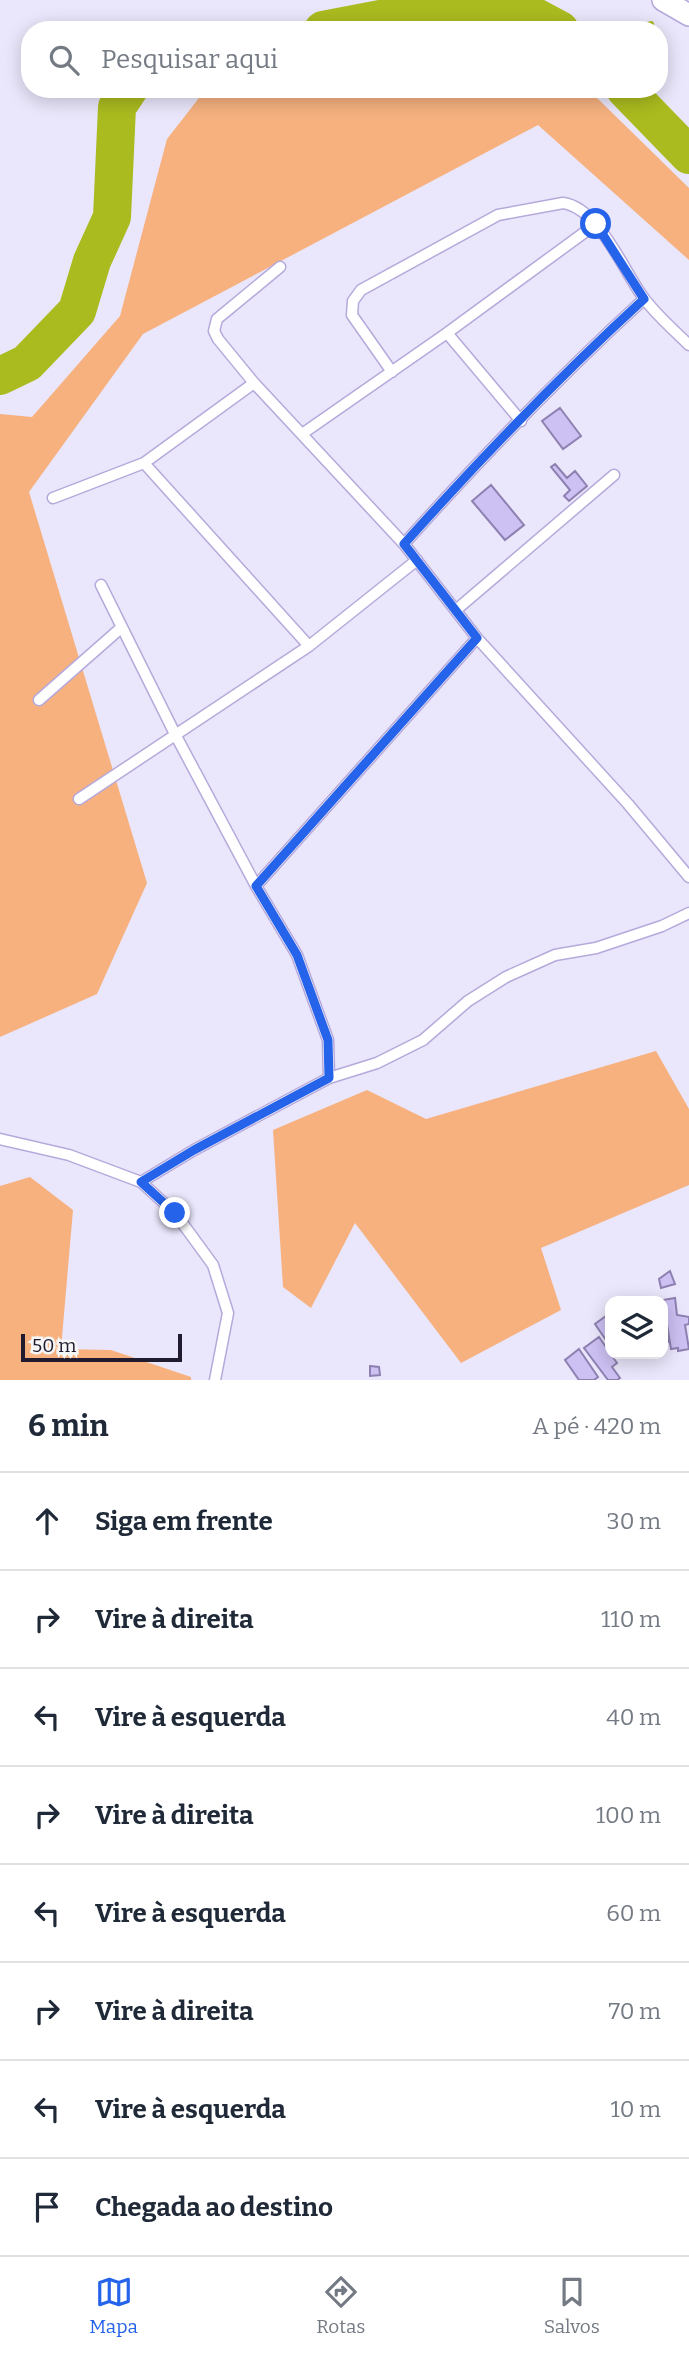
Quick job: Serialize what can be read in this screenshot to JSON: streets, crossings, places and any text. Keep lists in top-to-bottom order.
{
  "scale_bar": "50 m",
  "page": {
    "search": "Pesquisar aqui",
    "scale": "50 m",
    "heading": ["6 min", "A pé · 420 m"],
    "list": [
      ["Siga em frente", "30 m"],
      ["Vire à direita", "110 m"],
      ["Vire à esquerda", "40 m"],
      ["Vire à direita", "100 m"],
      ["Vire à esquerda", "60 m"],
      ["Vire à direita", "70 m"],
      ["Vire à esquerda", "10 m"],
      "Chegada ao destino"
    ],
    "nav": ["Mapa", "Rotas", "Salvos"]
  }
}
